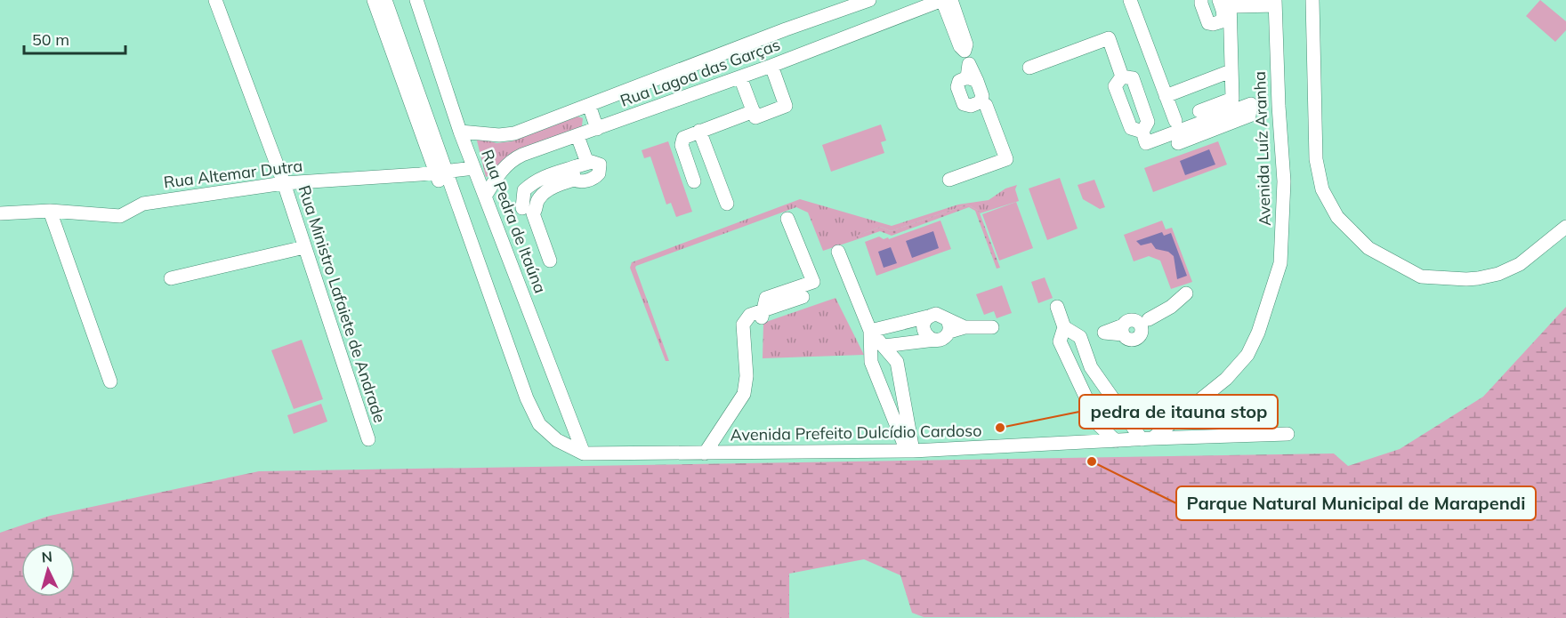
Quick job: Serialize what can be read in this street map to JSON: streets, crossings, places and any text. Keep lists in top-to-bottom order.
{
  "streets": {
    "street": [
      "Rua Lagoa das Garças",
      "Avenida Luíz Aranha",
      "Rua Altemar Dutra",
      "Rua Pedra de Itaúna",
      "Rua Ministro Lafaiete de Andrade",
      "Avenida Prefeito Dulcídio Cardoso"
    ]
  },
  "crossings": [
    ["Rua Lagoa das Garças", "Rua Pedra de Itaúna"],
    ["Avenida Luíz Aranha", "Avenida Prefeito Dulcídio Cardoso"],
    ["Rua Altemar Dutra", "Rua Pedra de Itaúna"],
    ["Rua Altemar Dutra", "Rua Ministro Lafaiete de Andrade"],
    ["Rua Altemar Dutra", "Avenida Prefeito Dulcídio Cardoso"],
    ["Rua Pedra de Itaúna", "Avenida Prefeito Dulcídio Cardoso"]
  ],
  "places": ["pedra de itauna stop", "Parque Natural Municipal de Marapendi"],
  "scale_bar": "50 m",
  "north": "top"
}
